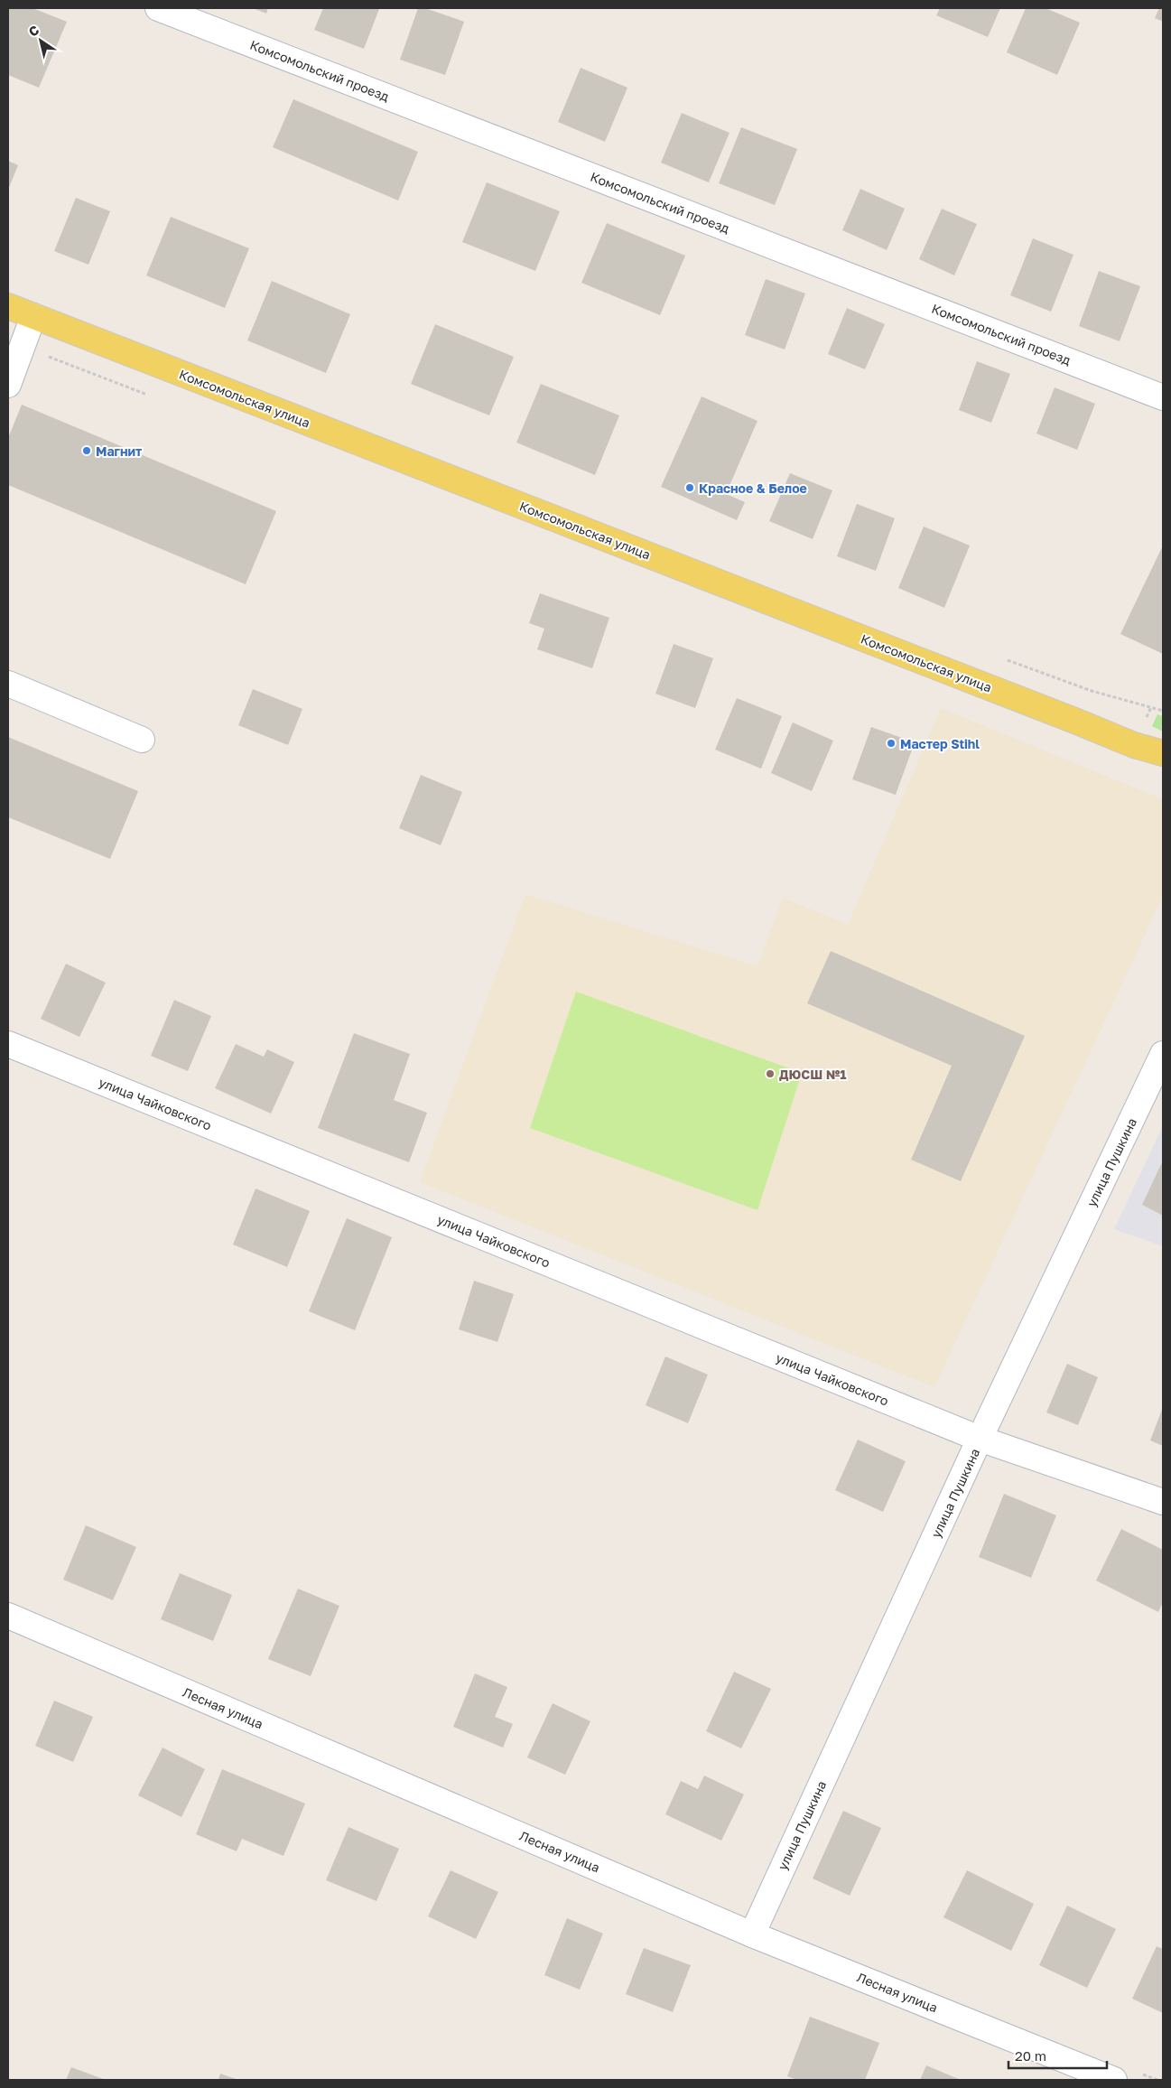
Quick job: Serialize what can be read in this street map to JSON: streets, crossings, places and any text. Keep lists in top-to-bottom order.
{
  "streets": {
    "main road": ["Комсомольская улица"],
    "street": [
      "Комсомольский проезд",
      "улица Чайковского",
      "улица Пушкина",
      "Лесная улица"
    ]
  },
  "crossings": [
    ["улица Чайковского", "улица Пушкина"],
    ["улица Пушкина", "Лесная улица"]
  ],
  "places": [
    "Магнит",
    "Красное & Белое",
    "Мастер Stihl",
    "ДЮСШ №1"
  ],
  "scale_bar": "20 m",
  "north": "top left"
}
